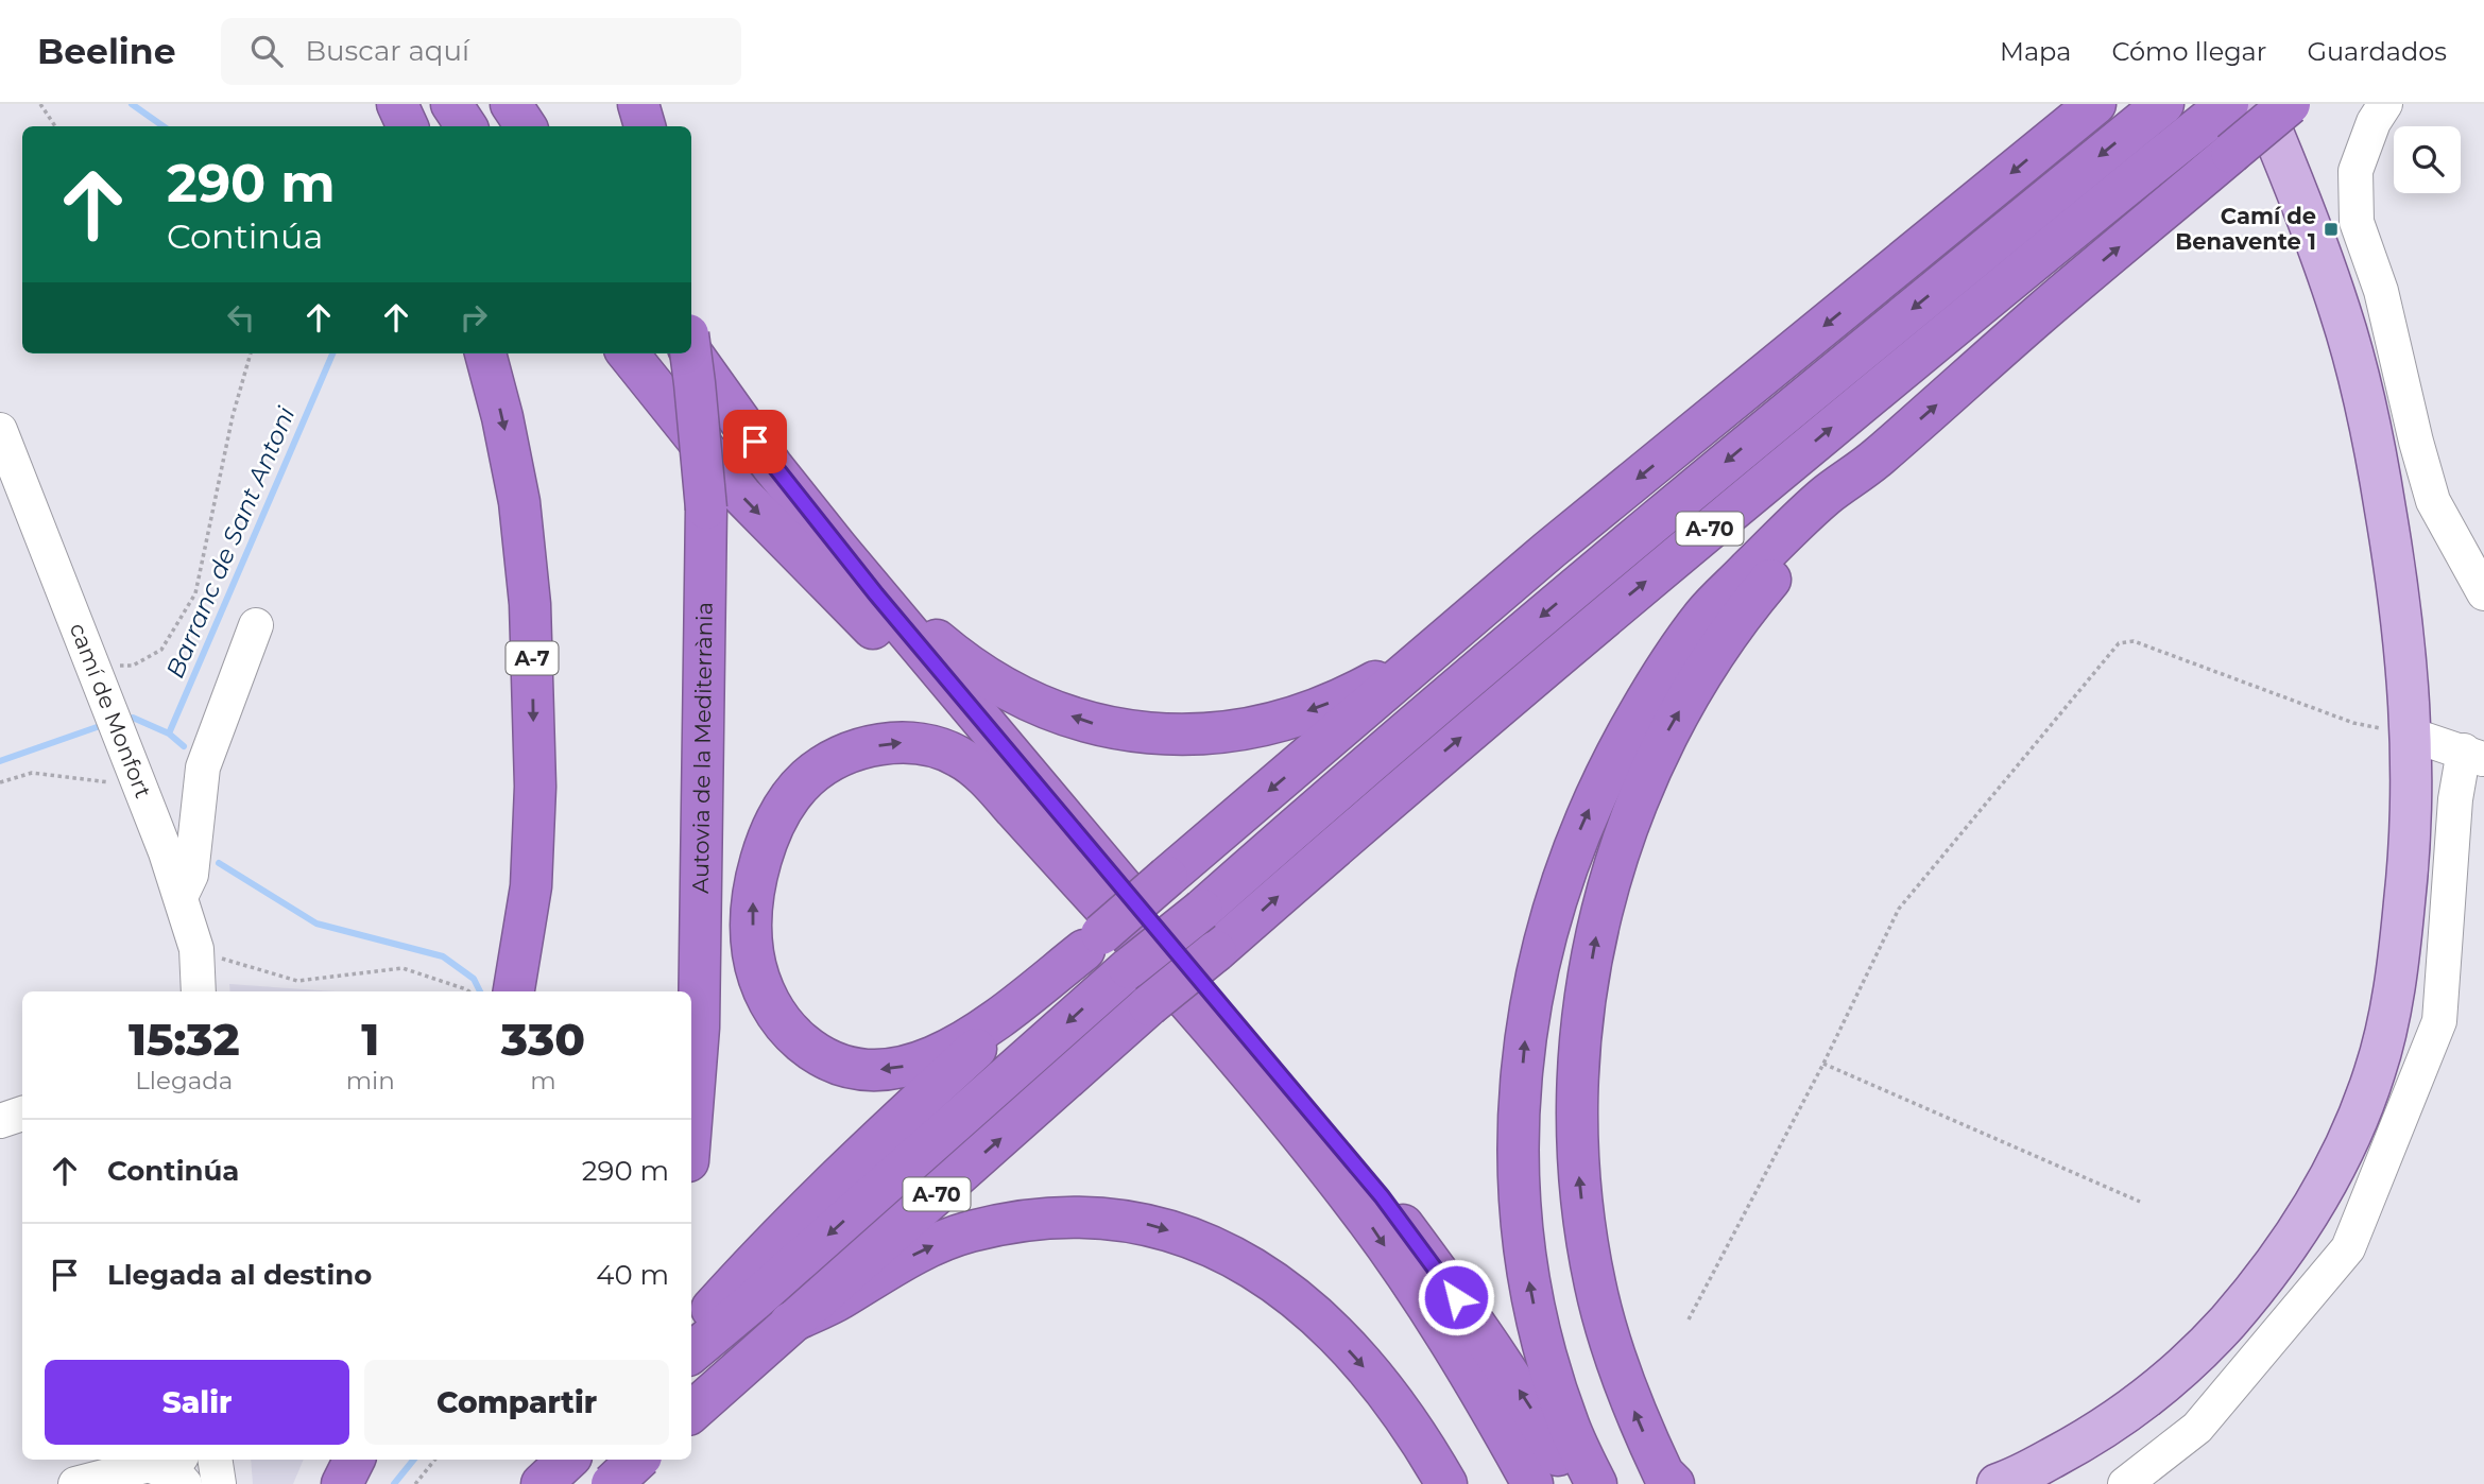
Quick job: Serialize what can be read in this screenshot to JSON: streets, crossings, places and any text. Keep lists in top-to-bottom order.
{
  "streets": {
    "highway": ["A-70", "A-7", "Autovia de la Mediterrània"],
    "street": ["camí de Monfort"]
  },
  "water": ["Barranc de Sant Antoni"],
  "places": {
    "transit": ["Camí de Benavente 1"]
  },
  "page": {
    "header": "Beeline",
    "search": "Buscar aquí",
    "nav": ["Mapa", "Cómo llegar", "Guardados"],
    "turn": ["290 m", "Continúa"],
    "eta": [
      "15:32",
      "Llegada",
      "1",
      "min",
      "330",
      "m"
    ],
    "list": [
      {
        "name": "Continúa",
        "value": "290 m"
      },
      {
        "name": "Llegada al destino",
        "value": "40 m"
      }
    ],
    "buttons": ["Salir", "Compartir"]
  }
}
